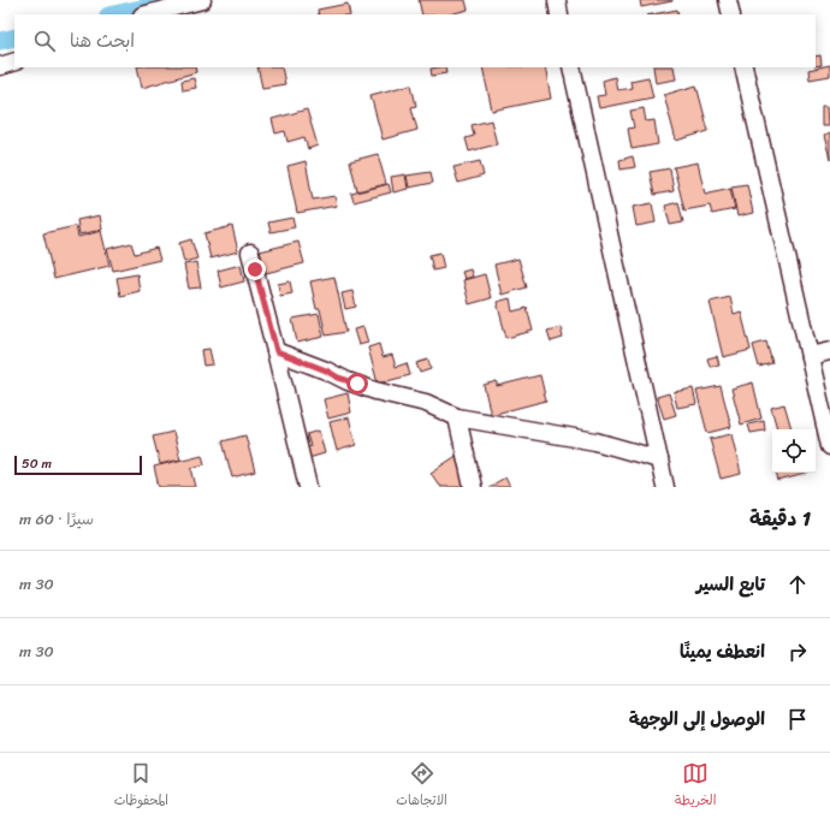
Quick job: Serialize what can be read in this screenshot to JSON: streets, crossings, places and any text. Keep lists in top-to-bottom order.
{
  "scale_bar": "50 m",
  "page": {
    "search": "ابحث هنا",
    "scale": "50 m",
    "heading": ["1 دقيقة", "سيرًا · 60 m"],
    "list": [
      ["تابع السير", "30 m"],
      ["انعطف يمينًا", "30 m"],
      "الوصول إلى الوجهة"
    ],
    "nav": ["الخريطة", "الاتجاهات", "المحفوظات"]
  }
}
